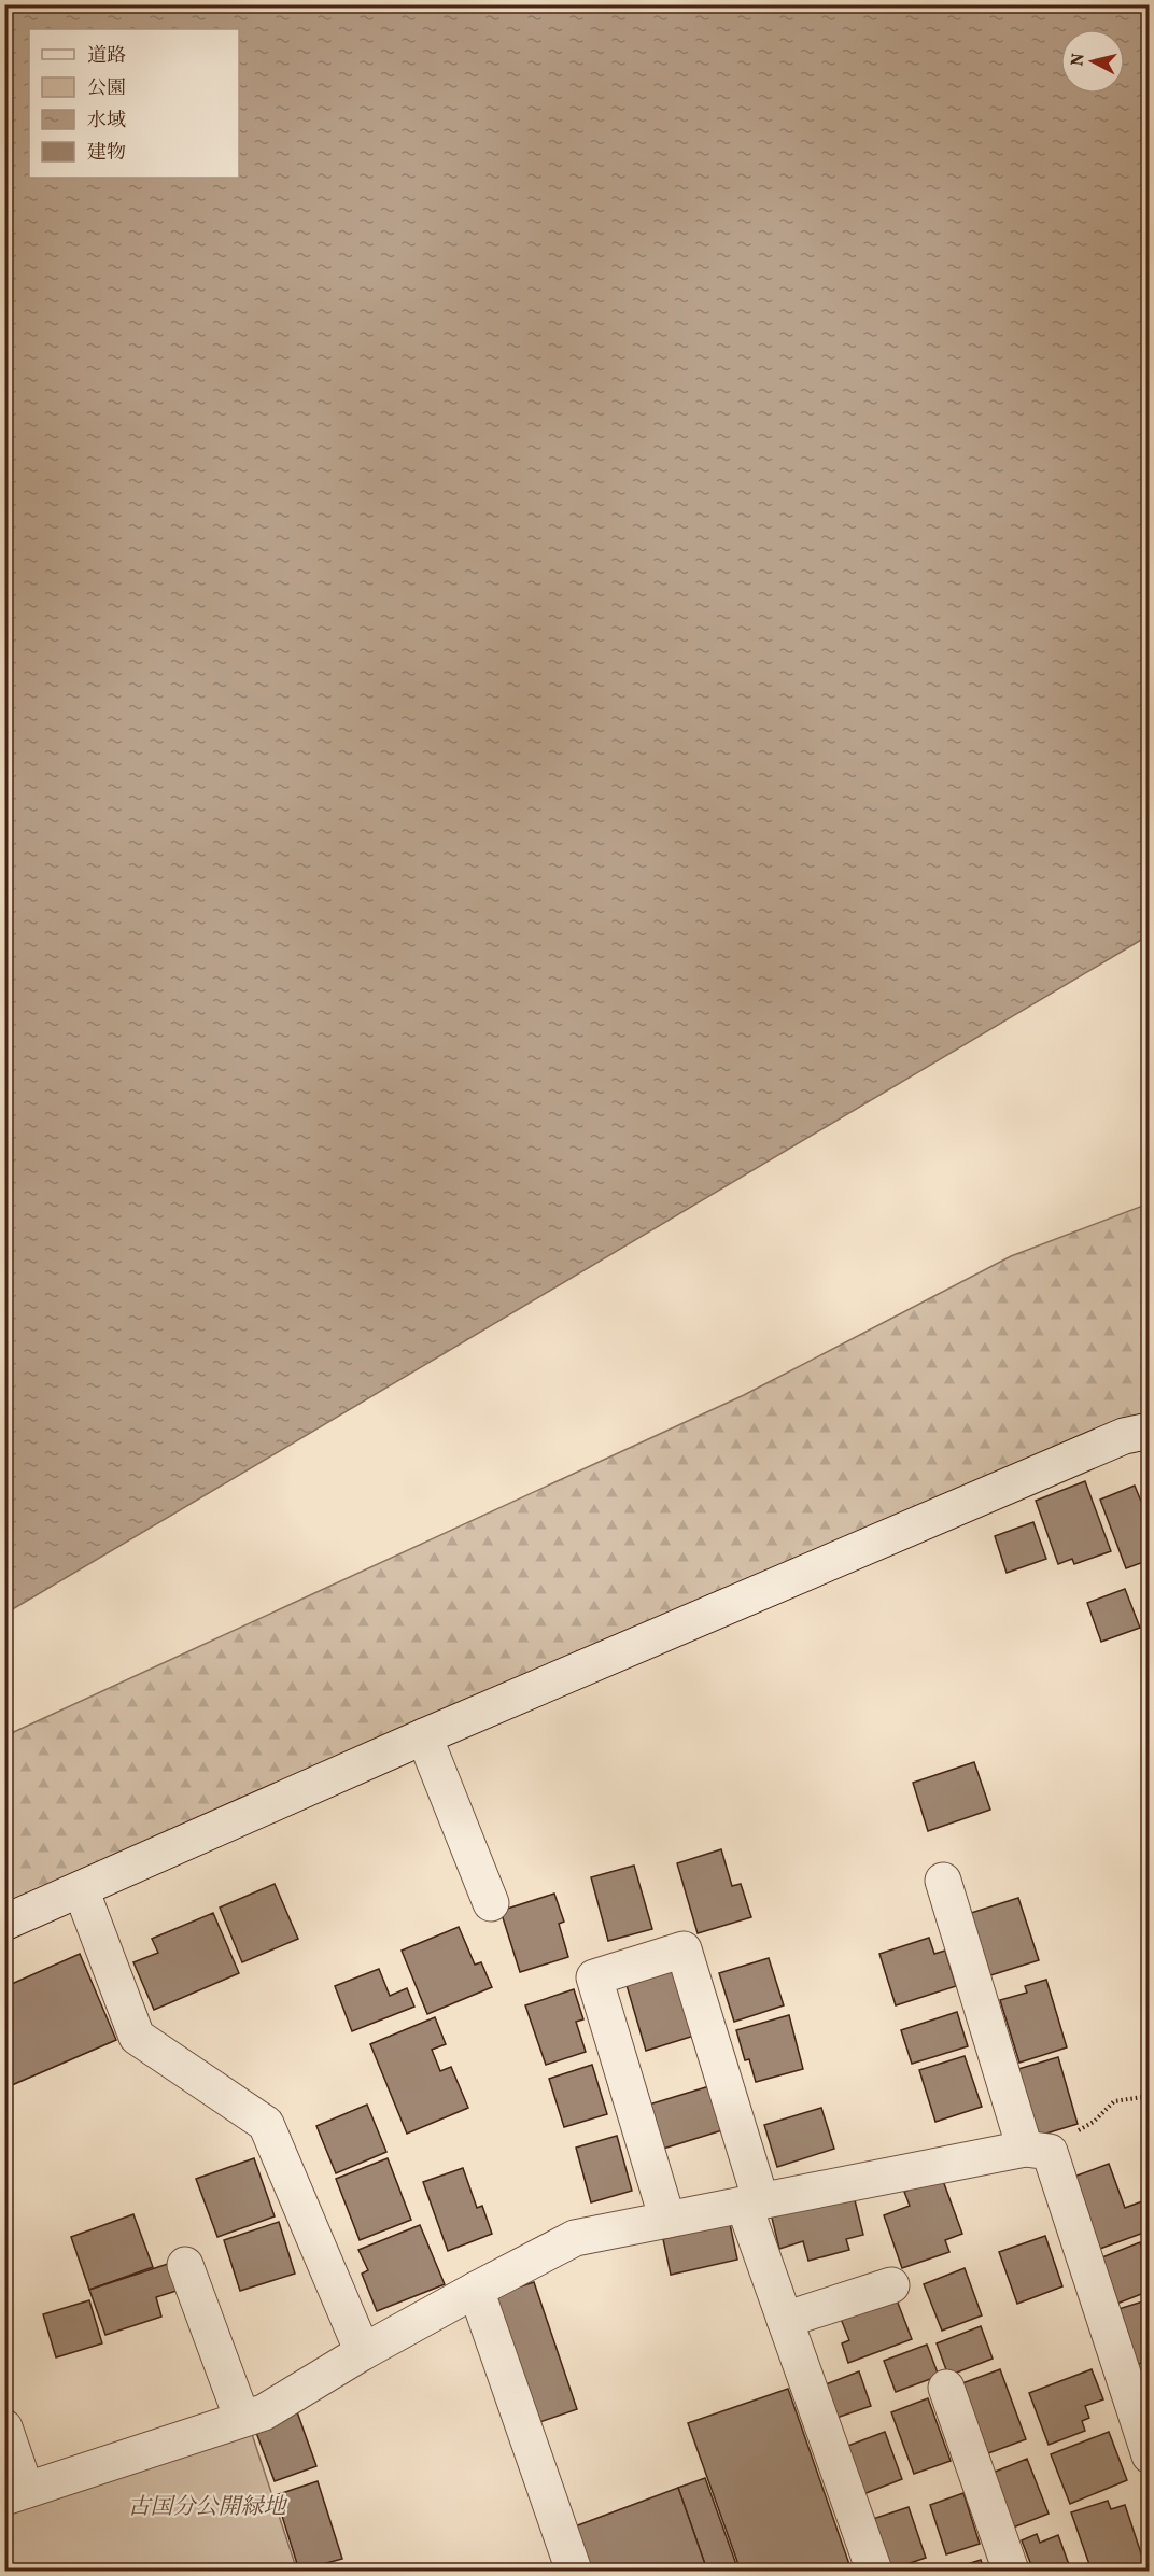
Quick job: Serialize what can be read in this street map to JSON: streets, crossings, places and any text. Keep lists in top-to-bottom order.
{
  "parks": ["古国分公開緑地"],
  "legend": [
    "道路",
    "公園",
    "水域",
    "建物"
  ],
  "north": "left"
}
